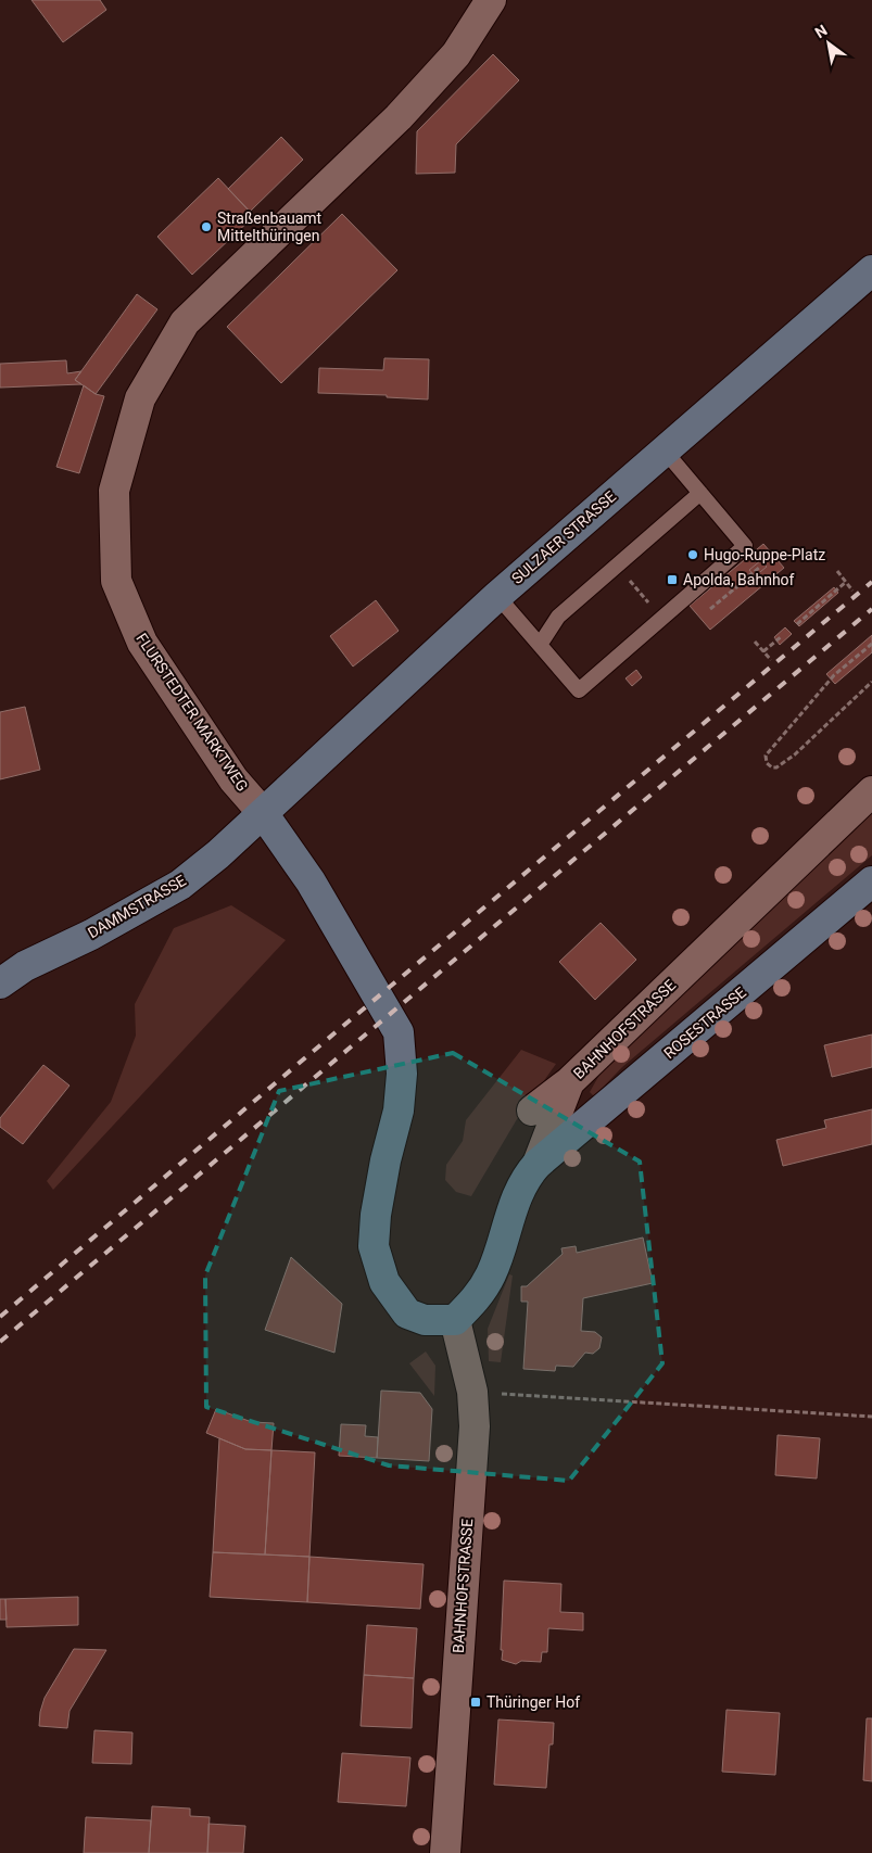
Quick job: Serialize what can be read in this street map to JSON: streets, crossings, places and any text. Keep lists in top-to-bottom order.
{
  "streets": {
    "main road": [
      "SULZAER STRASSE",
      "DAMMSTRASSE",
      "ROSESTRASSE",
      "BAHNHOFSTRASSE"
    ],
    "street": ["FLURSTEDTER MARKTWEG"]
  },
  "crossings": [
    ["SULZAER STRASSE", "FLURSTEDTER MARKTWEG"],
    ["SULZAER STRASSE", "DAMMSTRASSE"],
    ["FLURSTEDTER MARKTWEG", "DAMMSTRASSE"],
    ["ROSESTRASSE", "BAHNHOFSTRASSE"]
  ],
  "places": {
    "other": ["Straßenbauamt Mittelthüringen", "Hugo-Ruppe-Platz"],
    "transit": ["Apolda, Bahnhof", "Thüringer Hof"]
  },
  "north": "top left"
}
